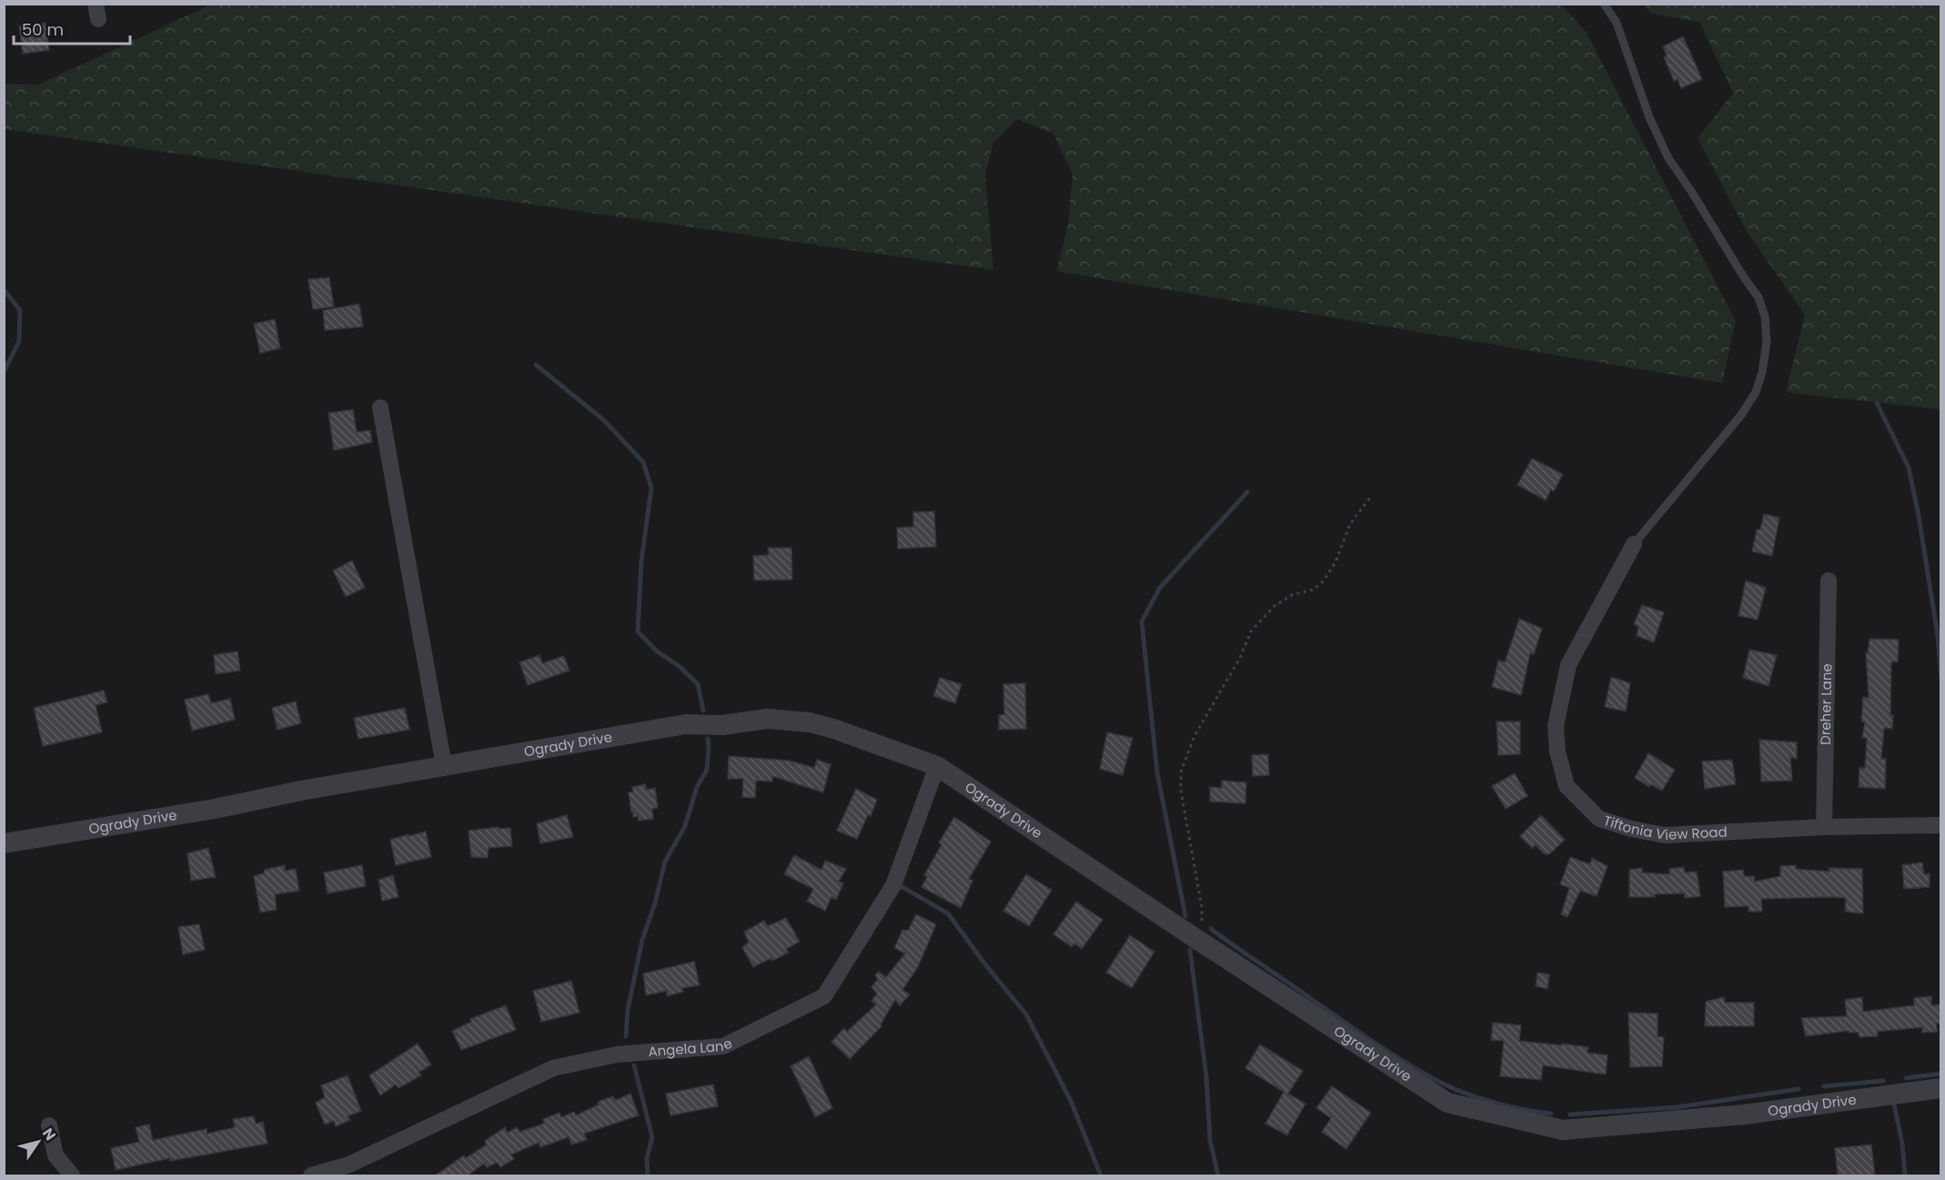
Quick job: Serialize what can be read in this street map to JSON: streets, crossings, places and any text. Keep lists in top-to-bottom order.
{
  "streets": {
    "street": [
      "Dreher Lane",
      "Ogrady Drive",
      "Tiftonia View Road",
      "Angela Lane"
    ]
  },
  "crossings": [
    ["Dreher Lane", "Tiftonia View Road"],
    ["Ogrady Drive", "Angela Lane"]
  ],
  "scale_bar": "50 m",
  "north": "top right"
}
